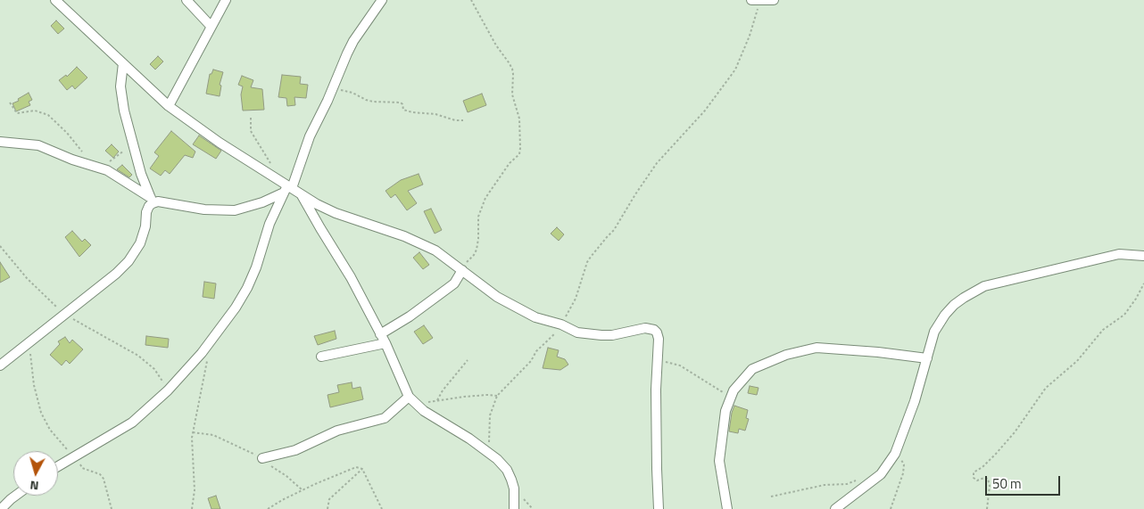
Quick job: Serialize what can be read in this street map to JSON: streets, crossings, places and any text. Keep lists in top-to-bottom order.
{
  "scale_bar": "50 m",
  "north": "bottom"
}
